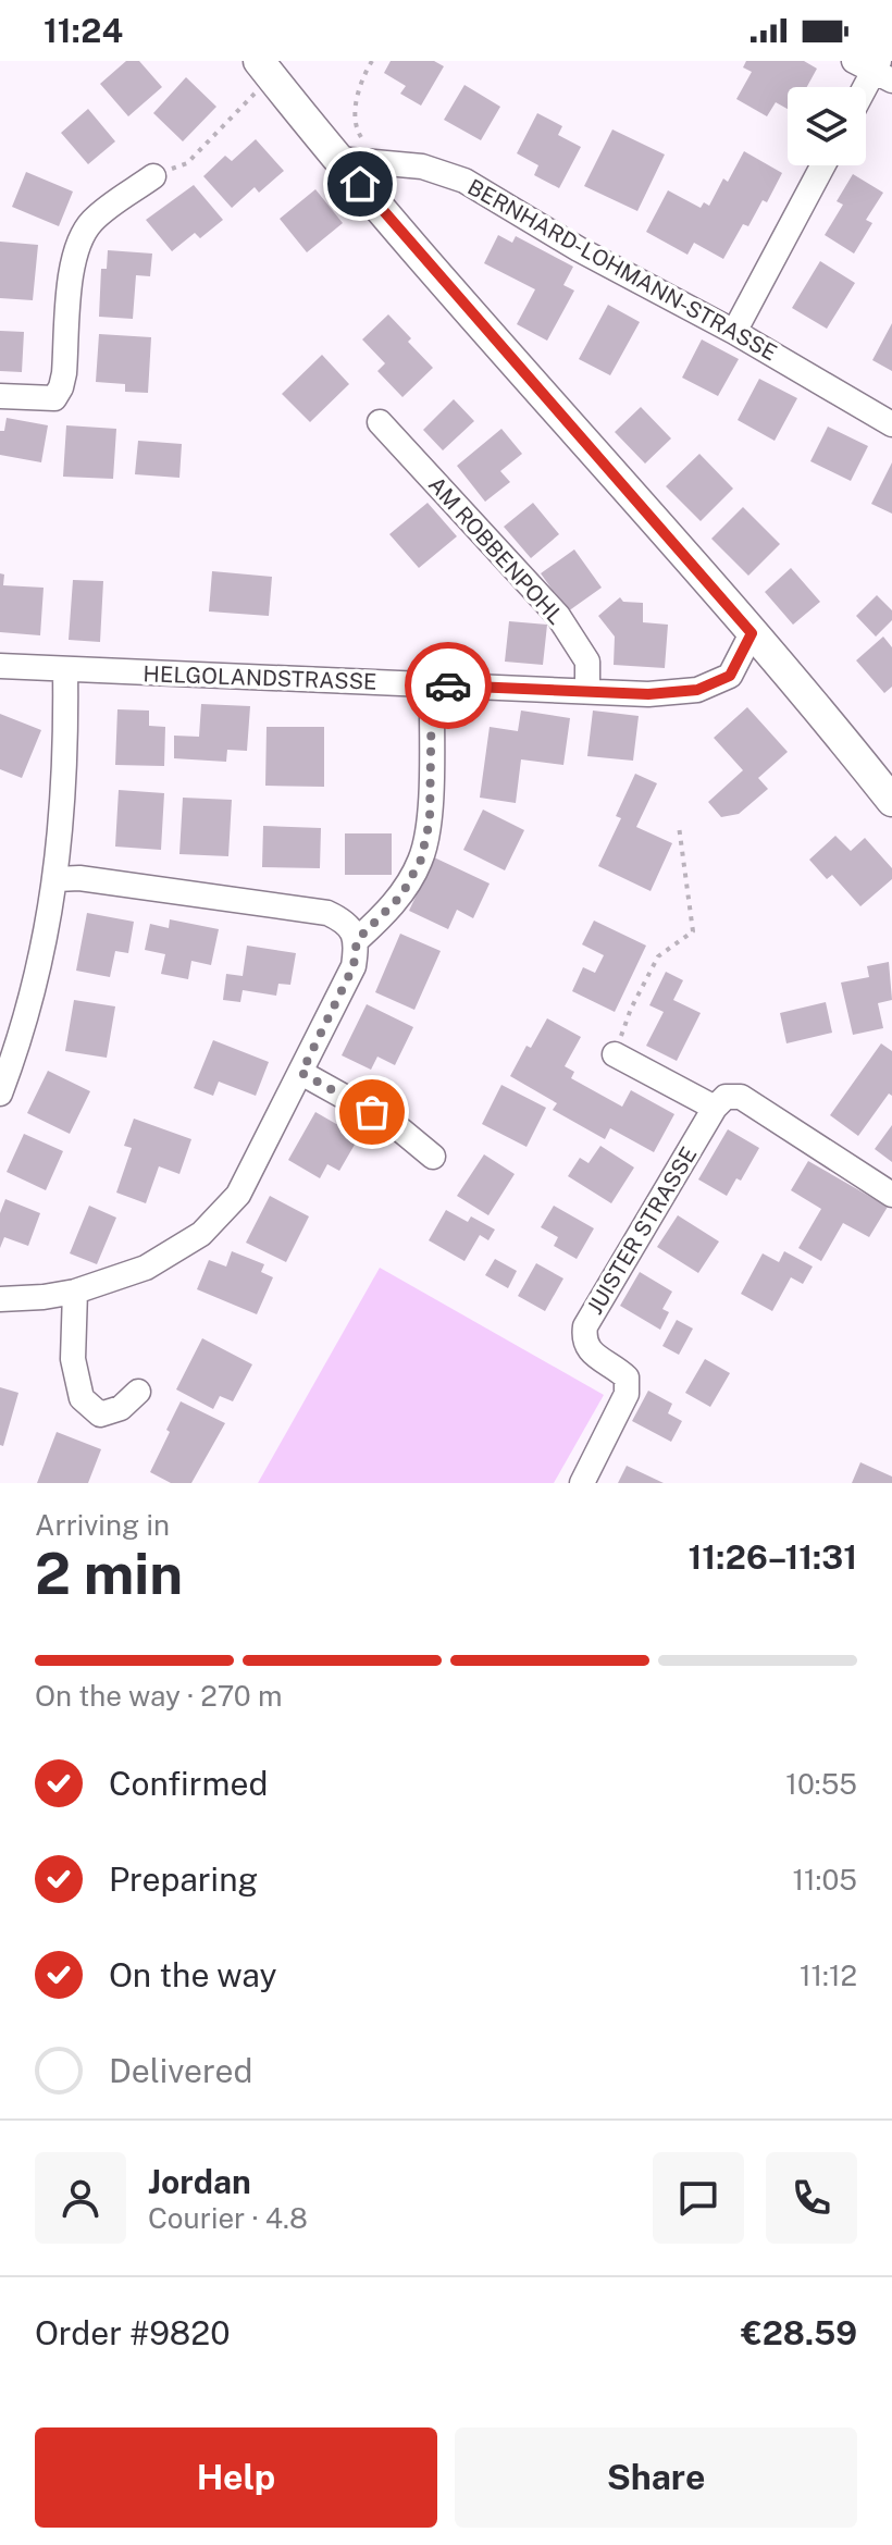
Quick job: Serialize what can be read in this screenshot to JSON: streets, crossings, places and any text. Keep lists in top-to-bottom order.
{
  "streets": {
    "street": [
      "BERNHARD-LOHMANN-STRASSE",
      "AM ROBBENPOHL",
      "HELGOLANDSTRASSE",
      "JUISTER STRASSE"
    ]
  },
  "crossings": [
    ["AM ROBBENPOHL", "HELGOLANDSTRASSE"]
  ],
  "page": {
    "status": "11:24",
    "heading": ["2 min", "Arriving in", "11:26–11:31"],
    "panel": [
      "Jordan",
      "Courier · 4.8",
      "Order #9820",
      "€28.59"
    ],
    "bar": "On the way · 270 m",
    "list": [
      ["Confirmed", "10:55"],
      ["Preparing", "11:05"],
      ["On the way", "11:12"],
      "Delivered"
    ],
    "buttons": ["Help", "Share"]
  }
}
